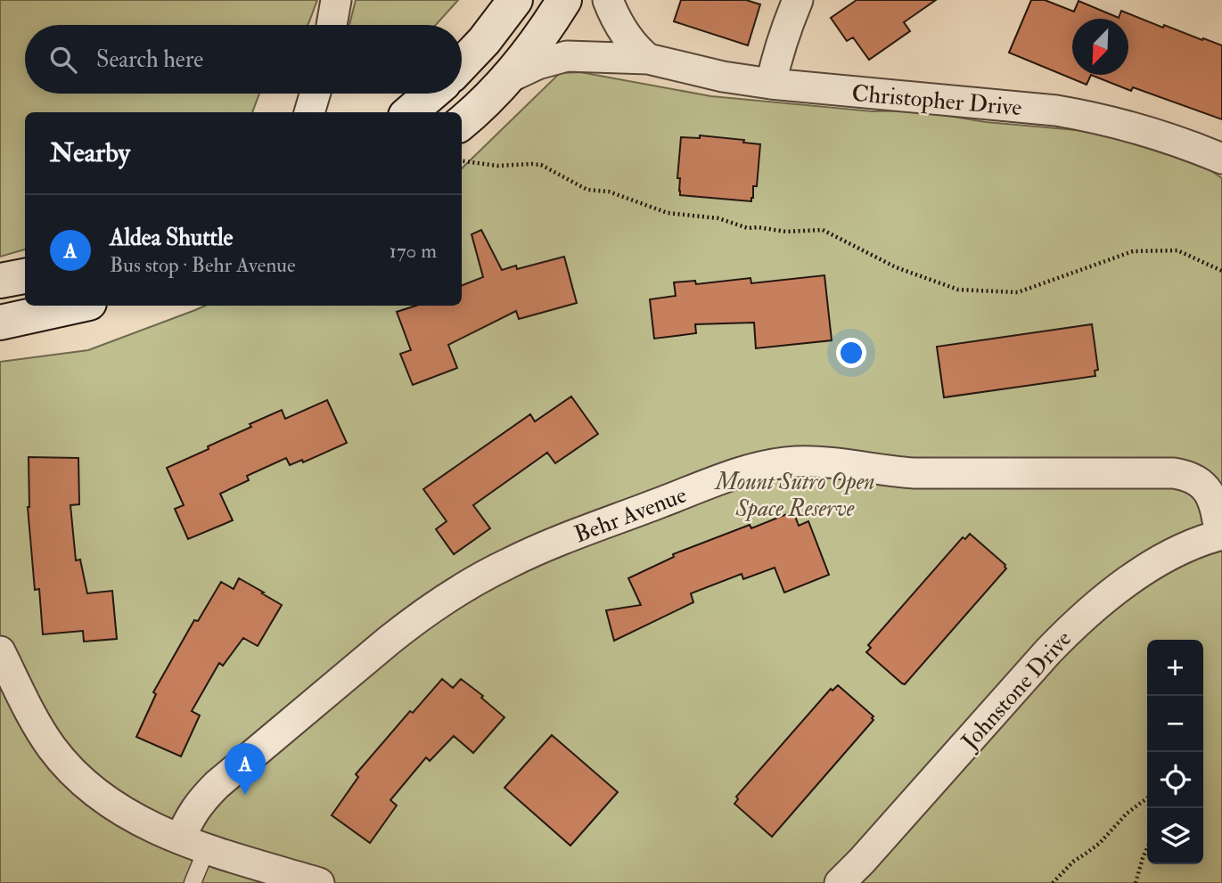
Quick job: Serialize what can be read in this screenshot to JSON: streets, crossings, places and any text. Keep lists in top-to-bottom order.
{
  "streets": {
    "street": ["Christopher Drive", "Behr Avenue", "Johnstone Drive"]
  },
  "crossings": [
    ["Behr Avenue", "Johnstone Drive"]
  ],
  "parks": ["Mount Sutro Open Space Reserve"],
  "north": "bottom left",
  "page": {
    "search": "Search here",
    "heading": "Nearby",
    "list": [
      {
        "mark": "A",
        "name": "Aldea Shuttle",
        "note": "Bus stop · Behr Avenue",
        "value": "170 m"
      }
    ],
    "map_buttons": ["+", "−"],
    "pins": "A"
  }
}
